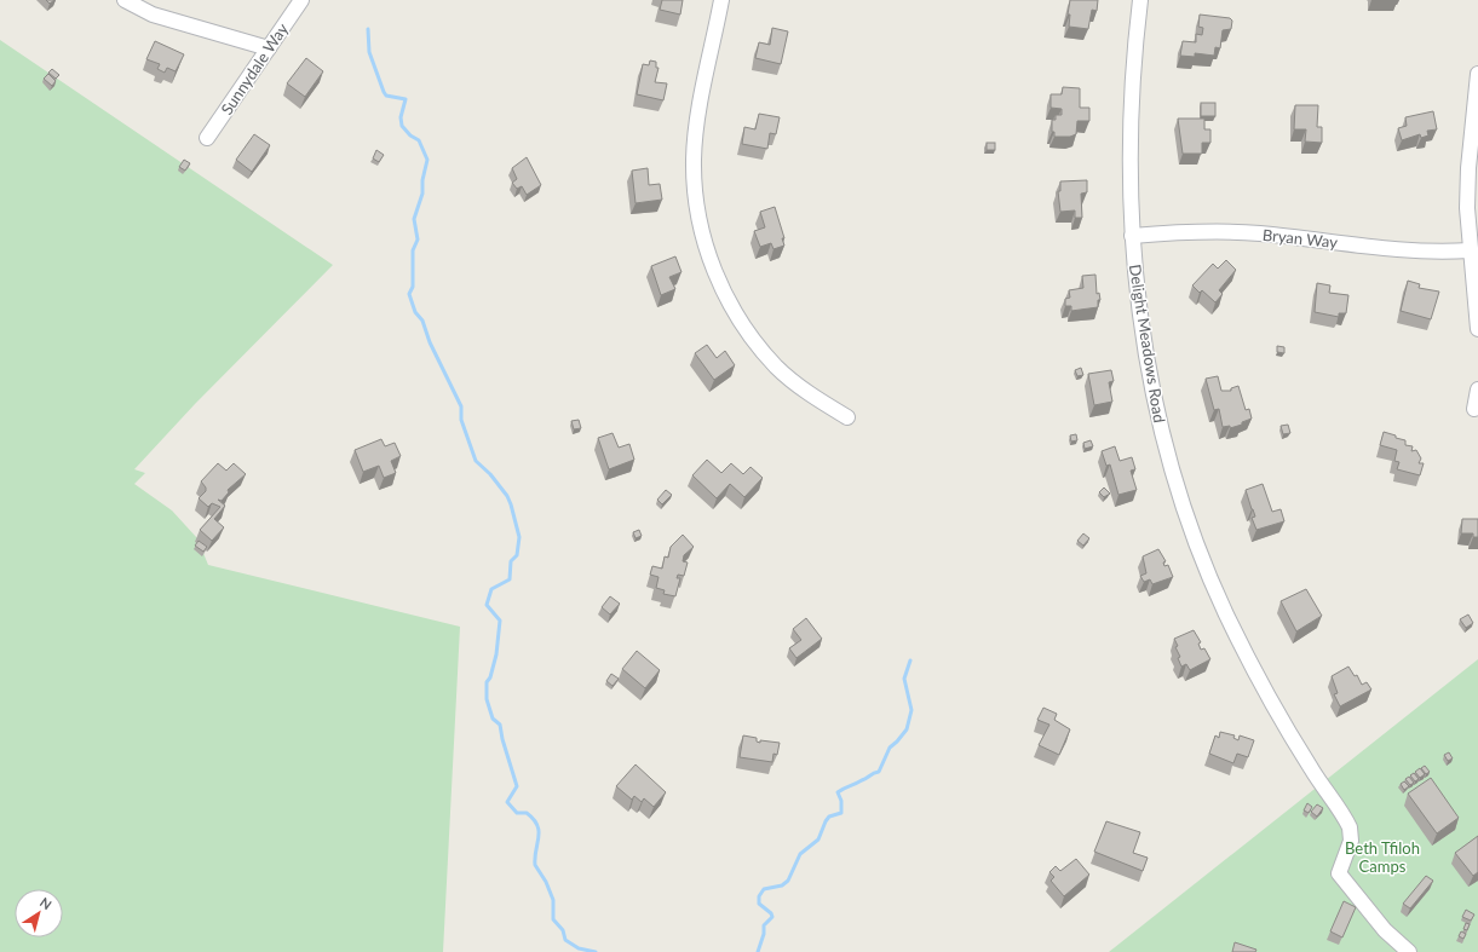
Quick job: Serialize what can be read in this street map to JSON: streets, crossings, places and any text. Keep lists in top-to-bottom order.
{
  "streets": {
    "street": ["Sunnydale Way", "Bryan Way", "Delight Meadows Road"]
  },
  "crossings": [
    ["Bryan Way", "Delight Meadows Road"]
  ],
  "parks": ["Beth Tfiloh Camps"],
  "north": "top right"
}
